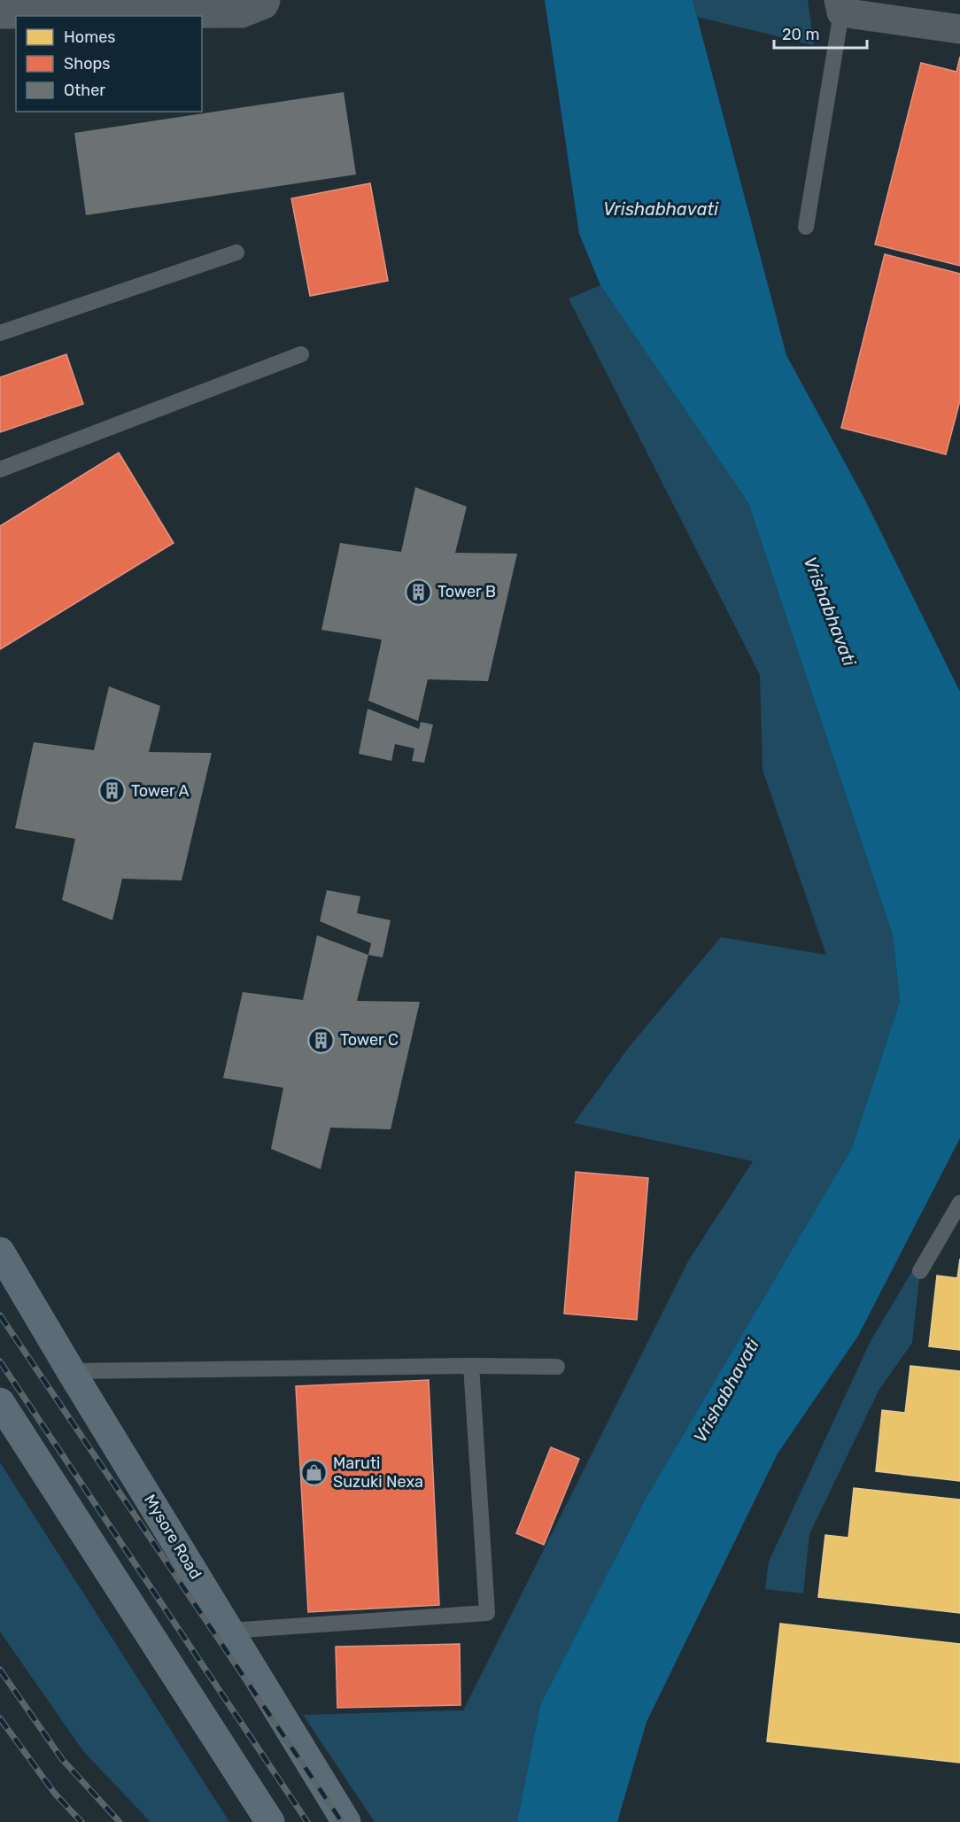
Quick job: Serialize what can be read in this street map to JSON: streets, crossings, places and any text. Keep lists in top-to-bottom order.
{
  "streets": {
    "highway": ["Mysore Road"]
  },
  "water": ["Vrishabhavati"],
  "places": {
    "building": ["Tower B", "Tower A", "Tower C"],
    "shop": ["Maruti Suzuki Nexa"]
  },
  "legend": ["Homes", "Shops", "Other"],
  "scale_bar": "20 m"
}
